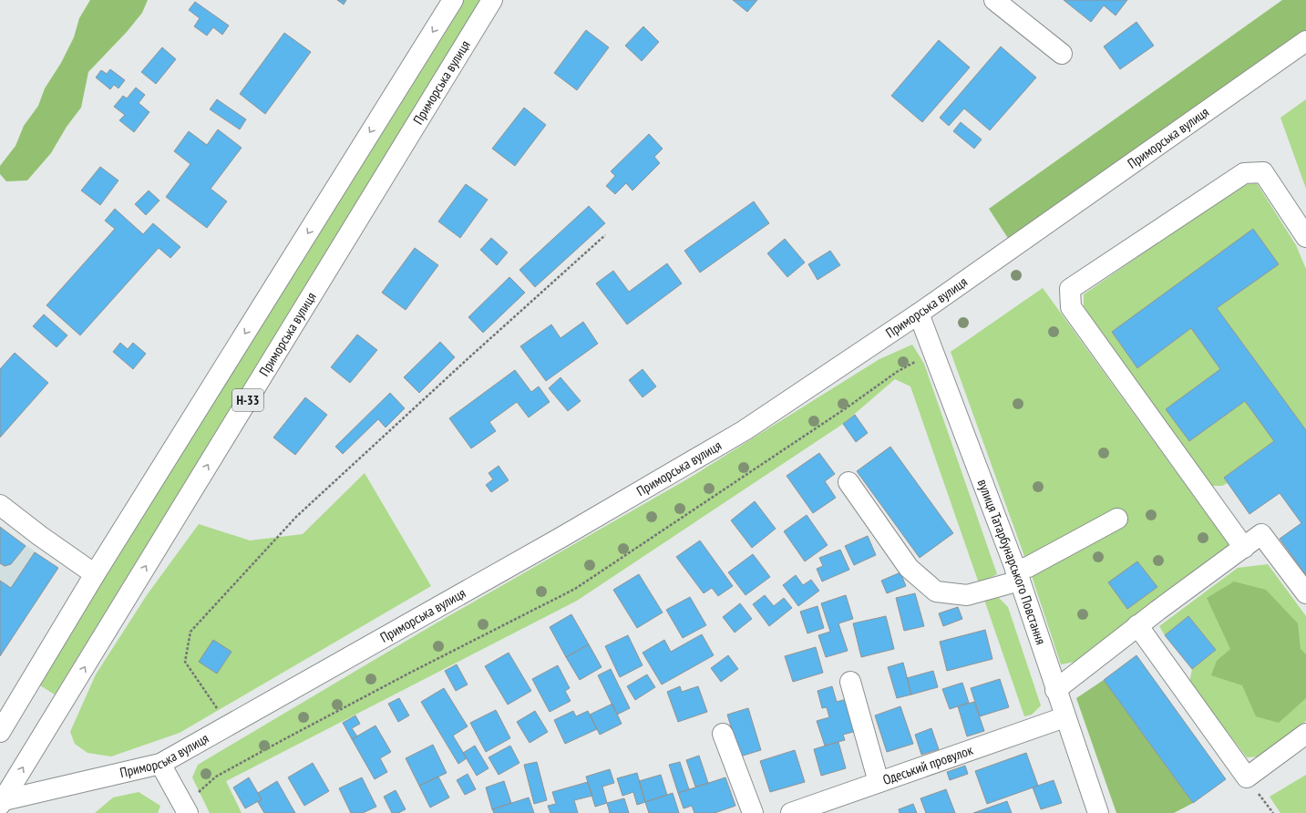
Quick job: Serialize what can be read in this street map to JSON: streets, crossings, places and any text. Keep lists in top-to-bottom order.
{
  "streets": {
    "street": [
      "Приморська вулиця",
      "Н-33",
      "вулиця Татарбунарського Повстання",
      "Одеський провулок"
    ]
  },
  "crossings": [
    ["Приморська вулиця", "вулиця Татарбунарського Повстання"],
    ["вулиця Татарбунарського Повстання", "Одеський провулок"]
  ]
}
